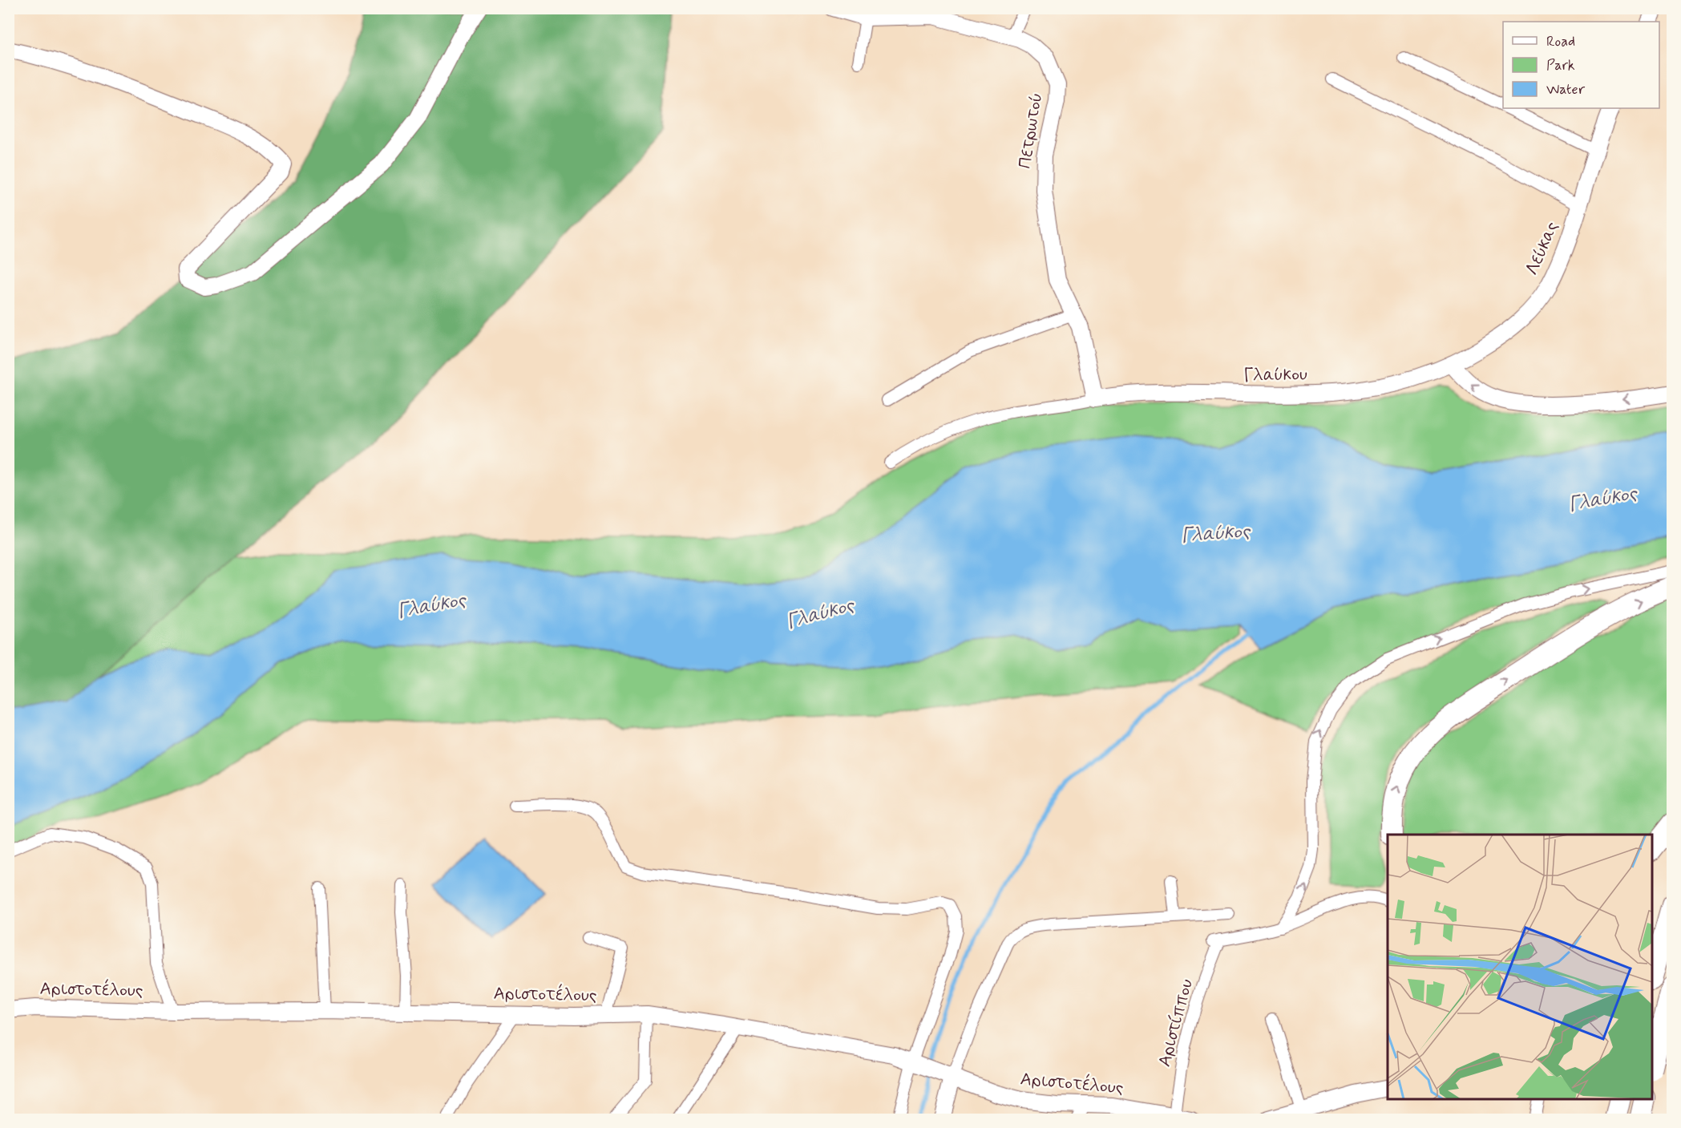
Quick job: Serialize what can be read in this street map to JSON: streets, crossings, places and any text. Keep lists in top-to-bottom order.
{
  "streets": {
    "street": [
      "Πετρωτού",
      "Λεύκας",
      "Γλαύκου",
      "Αριστοτέλους",
      "Αριστίππου"
    ]
  },
  "crossings": [
    ["Πετρωτού", "Γλαύκου"],
    ["Λεύκας", "Γλαύκου"],
    ["Αριστοτέλους", "Αριστίππου"]
  ],
  "water": ["Γλαύκος"],
  "legend": ["Road", "Park", "Water"]
}
